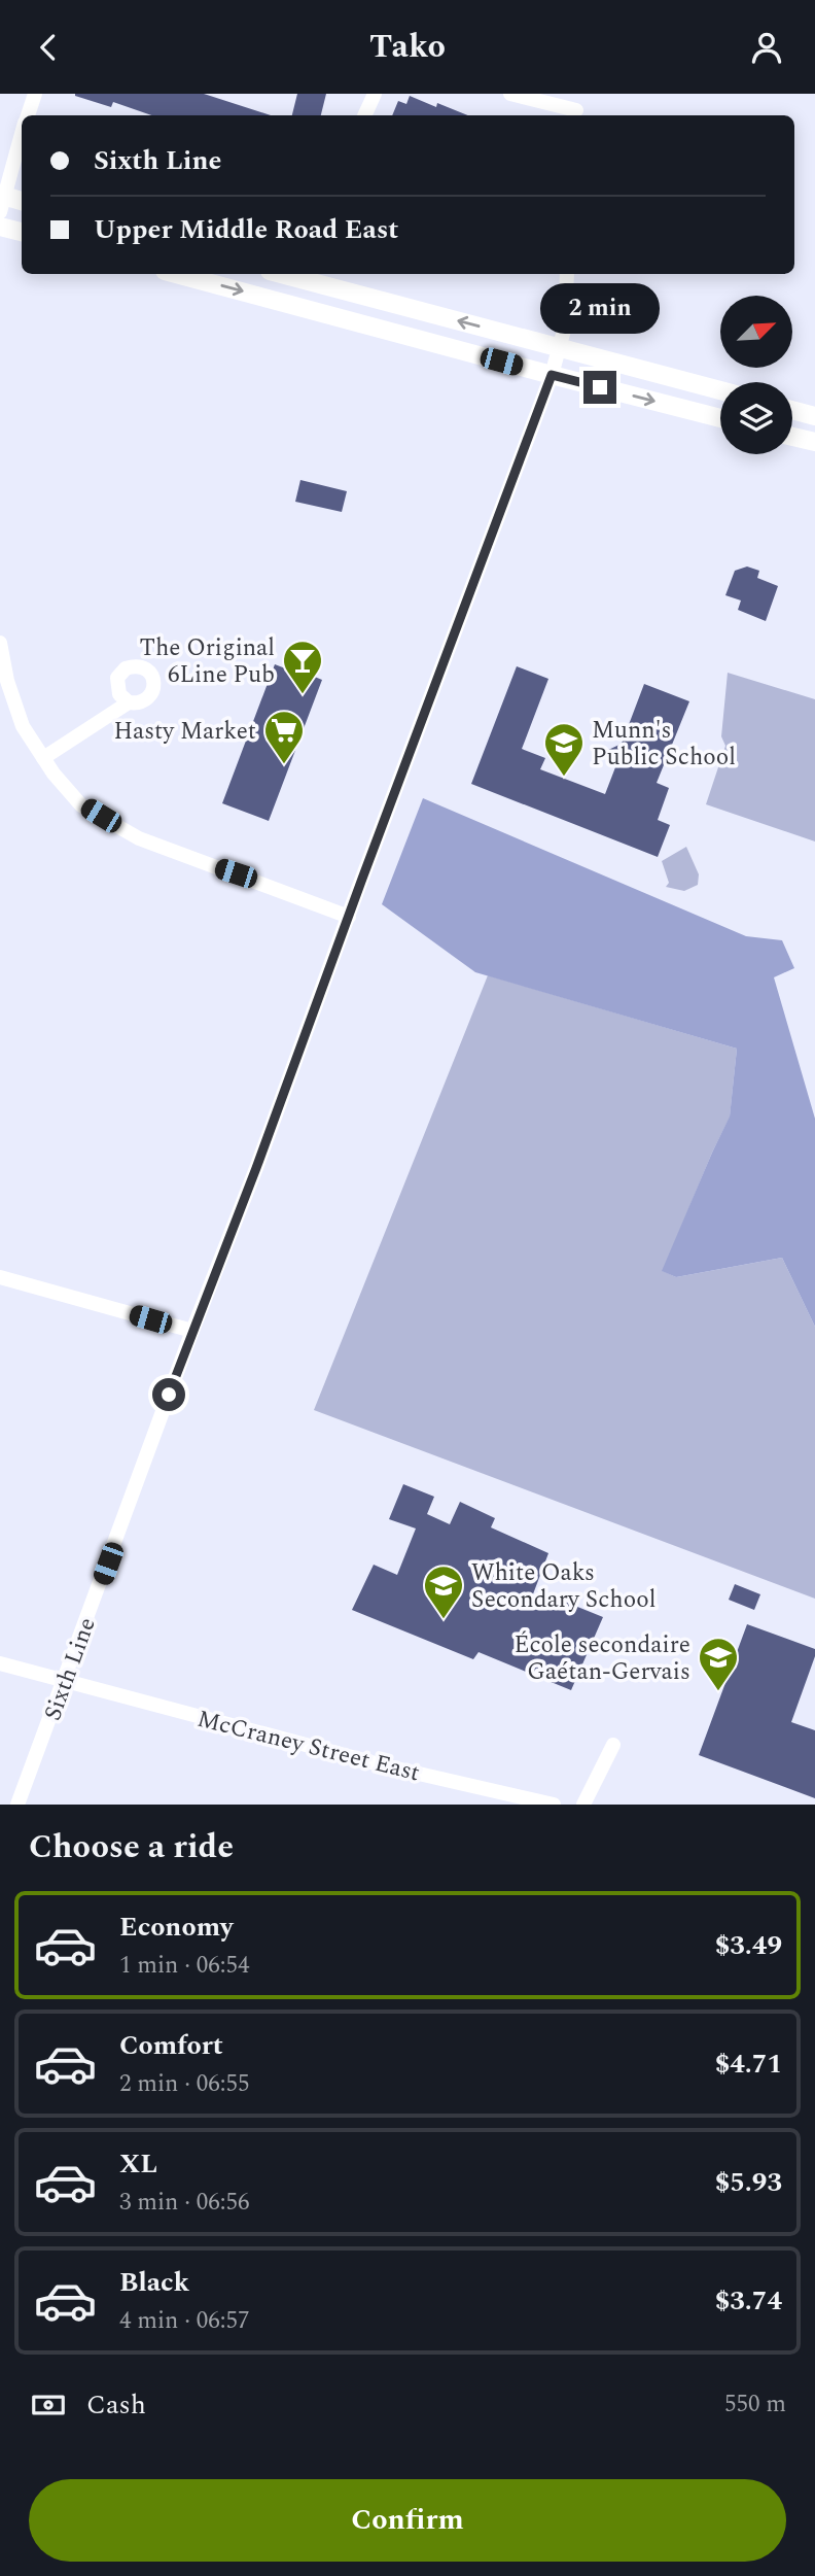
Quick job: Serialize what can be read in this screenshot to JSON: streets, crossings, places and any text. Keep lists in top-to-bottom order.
{
  "streets": {
    "street": ["Sixth Line", "McCraney Street East"]
  },
  "crossings": [
    ["Sixth Line", "McCraney Street East"]
  ],
  "places": {
    "bar": ["The Original 6Line Pub"],
    "supermarket": ["Hasty Market"],
    "school or university": ["Munn's Public School", "White Oaks Secondary School", "École secondaire Gaétan-Gervais"]
  },
  "north": "top right",
  "page": {
    "header": "Tako",
    "banner": ["Sixth Line", "Upper Middle Road East"],
    "bubble": "2 min",
    "heading": "Choose a ride",
    "list": [
      {
        "name": "Economy",
        "note": "1 min · 06:54",
        "value": "$3.49"
      },
      {
        "name": "Comfort",
        "note": "2 min · 06:55",
        "value": "$4.71"
      },
      {
        "name": "XL",
        "note": "3 min · 06:56",
        "value": "$5.93"
      },
      {
        "name": "Black",
        "note": "4 min · 06:57",
        "value": "$3.74"
      }
    ],
    "pay": ["Cash", "550 m"],
    "buttons": "Confirm"
  }
}
